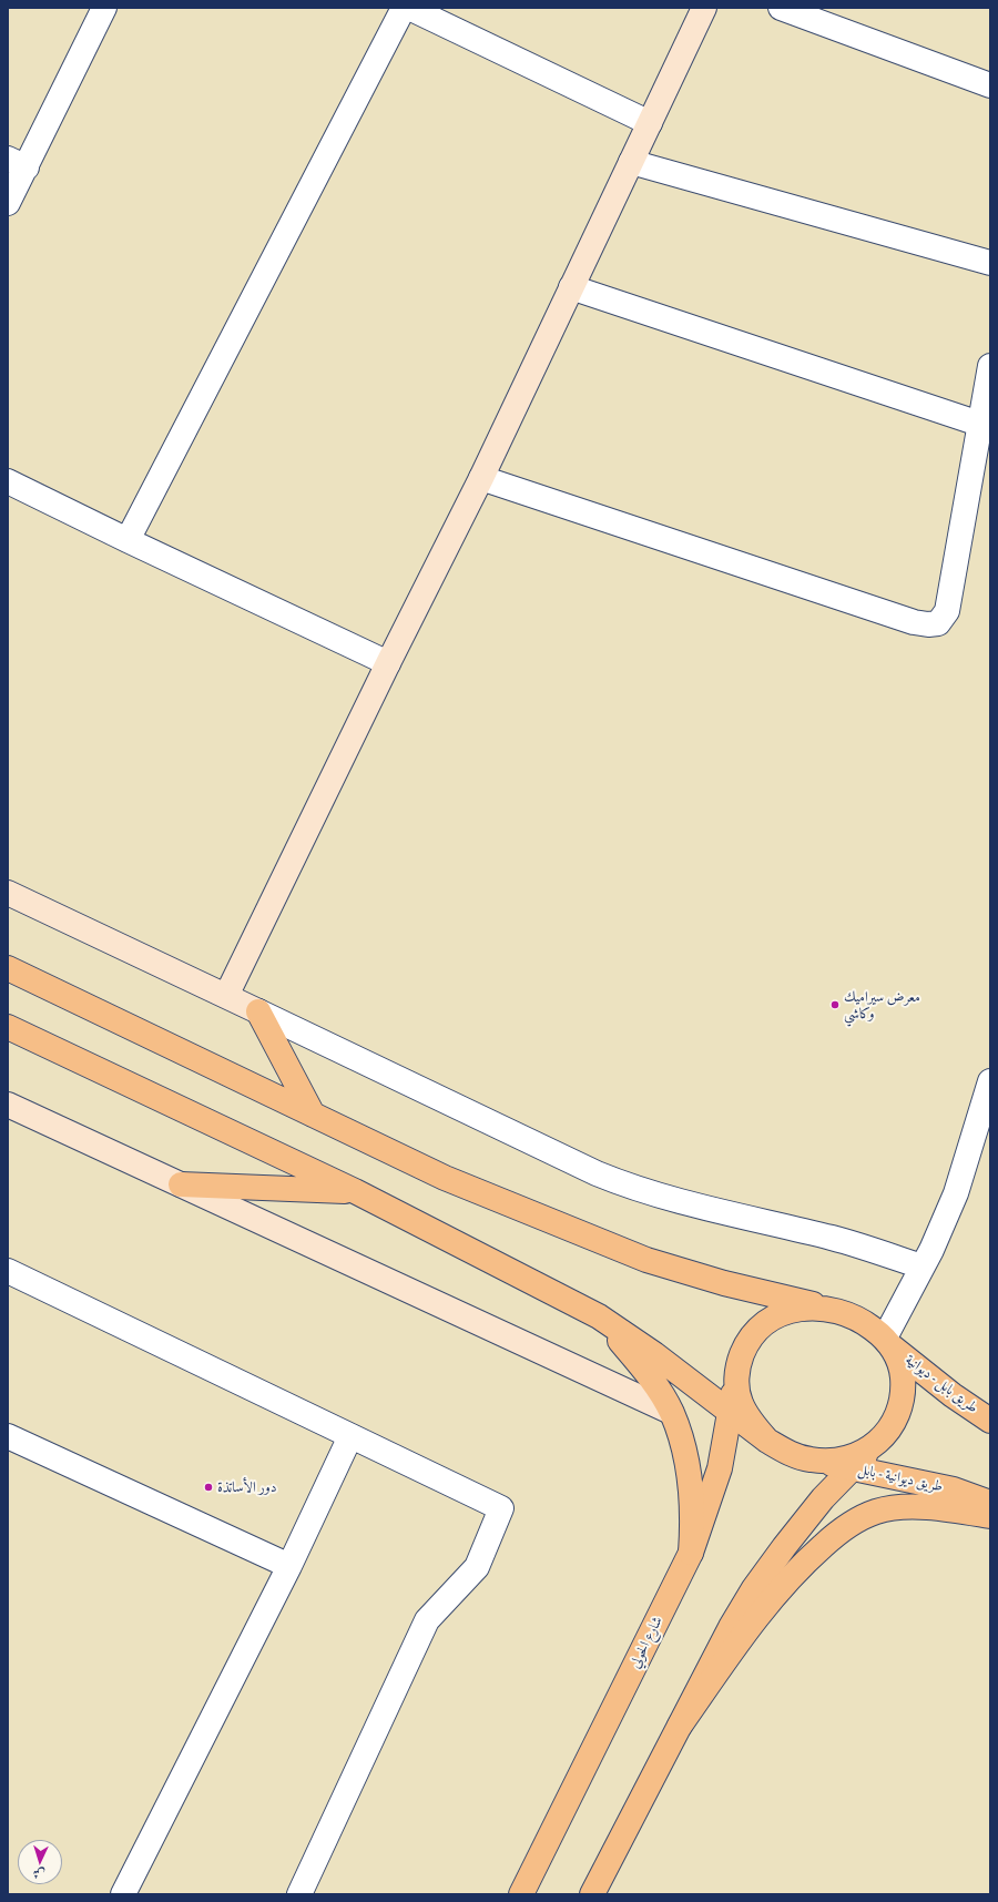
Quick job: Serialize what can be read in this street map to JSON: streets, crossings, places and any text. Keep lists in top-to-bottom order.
{
  "streets": {
    "main road": ["طريق بابل - ديوانية", "طريق ديوانية - بابل", "شارع الحولي"]
  },
  "crossings": [
    ["طريق بابل - ديوانية", "شارع الحولي"]
  ],
  "places": ["معرض سيراميك وكاشي", "دور الأساتذة"],
  "north": "bottom"
}
